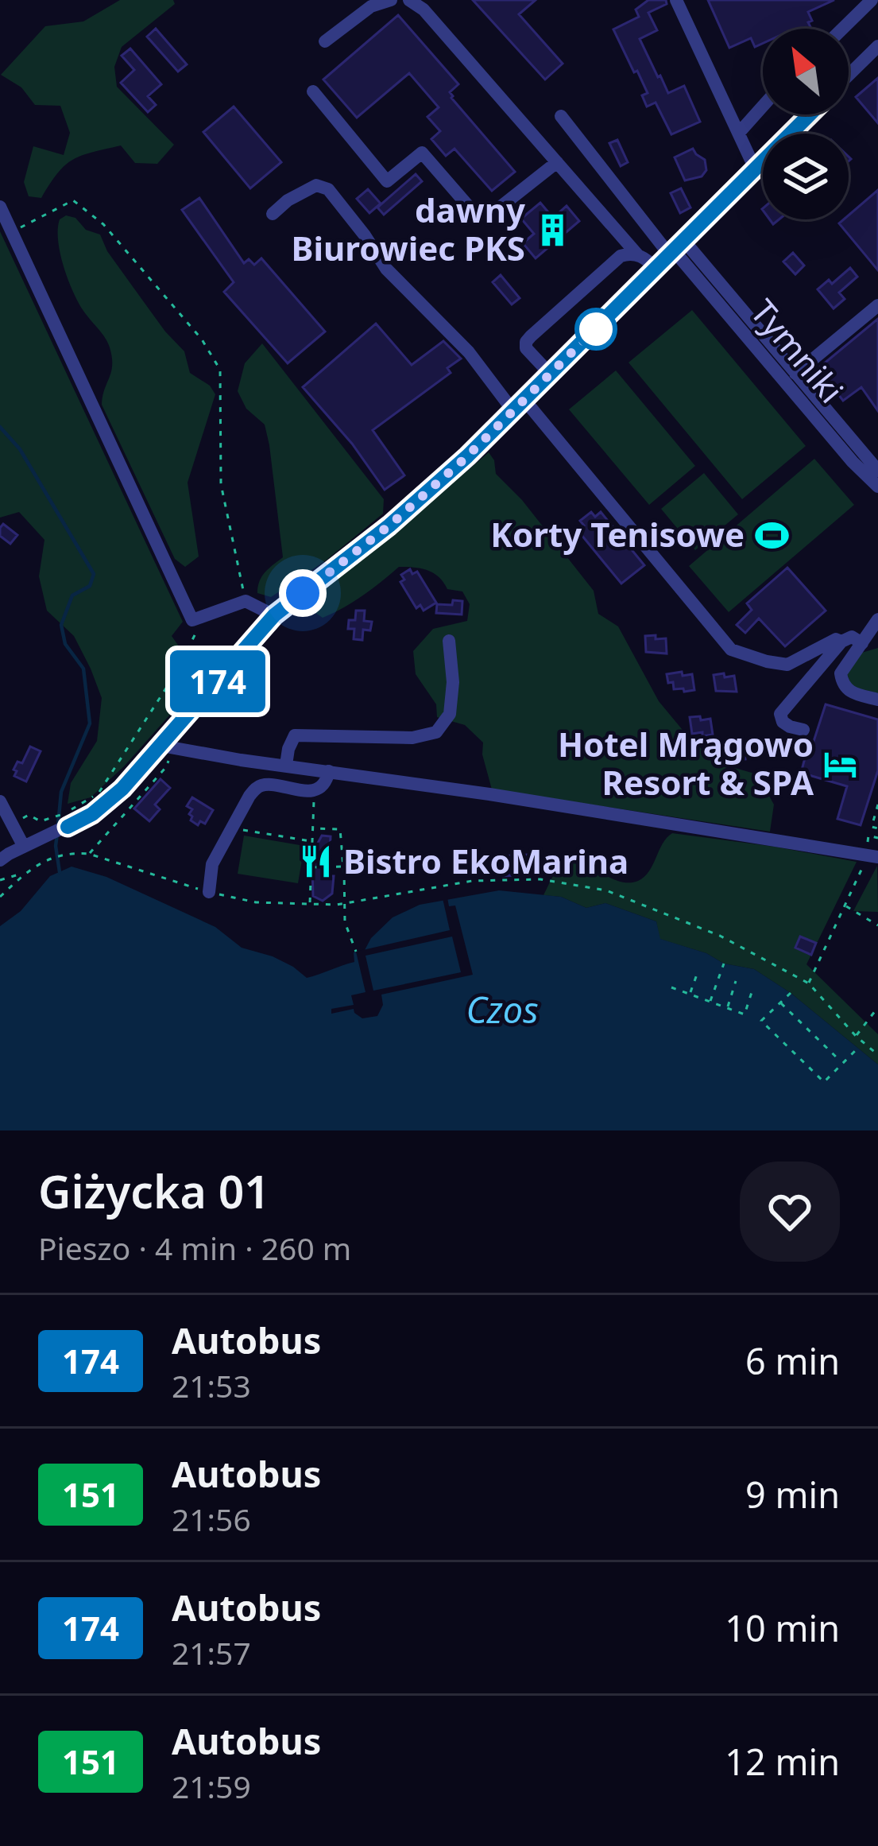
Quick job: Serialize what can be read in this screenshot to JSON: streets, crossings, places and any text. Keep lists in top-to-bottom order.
{
  "streets": {
    "street": ["Tymniki"]
  },
  "water": ["Czos"],
  "places": {
    "building": ["dawny Biurowiec PKS"],
    "sports": ["Korty Tenisowe"],
    "hotel": ["Hotel Mrągowo Resort & SPA"],
    "restaurant": ["Bistro EkoMarina"]
  },
  "lines": ["bus line 174"],
  "north": "top left",
  "page": {
    "on_map": "174",
    "heading": ["Giżycka 01", "Pieszo · 4 min · 260 m"],
    "list": [
      {
        "mark": "174",
        "name": "Autobus",
        "note": "21:53",
        "value": "6 min"
      },
      {
        "mark": "151",
        "name": "Autobus",
        "note": "21:56",
        "value": "9 min"
      },
      {
        "mark": "174",
        "name": "Autobus",
        "note": "21:57",
        "value": "10 min"
      },
      {
        "mark": "151",
        "name": "Autobus",
        "note": "21:59",
        "value": "12 min"
      }
    ]
  }
}
